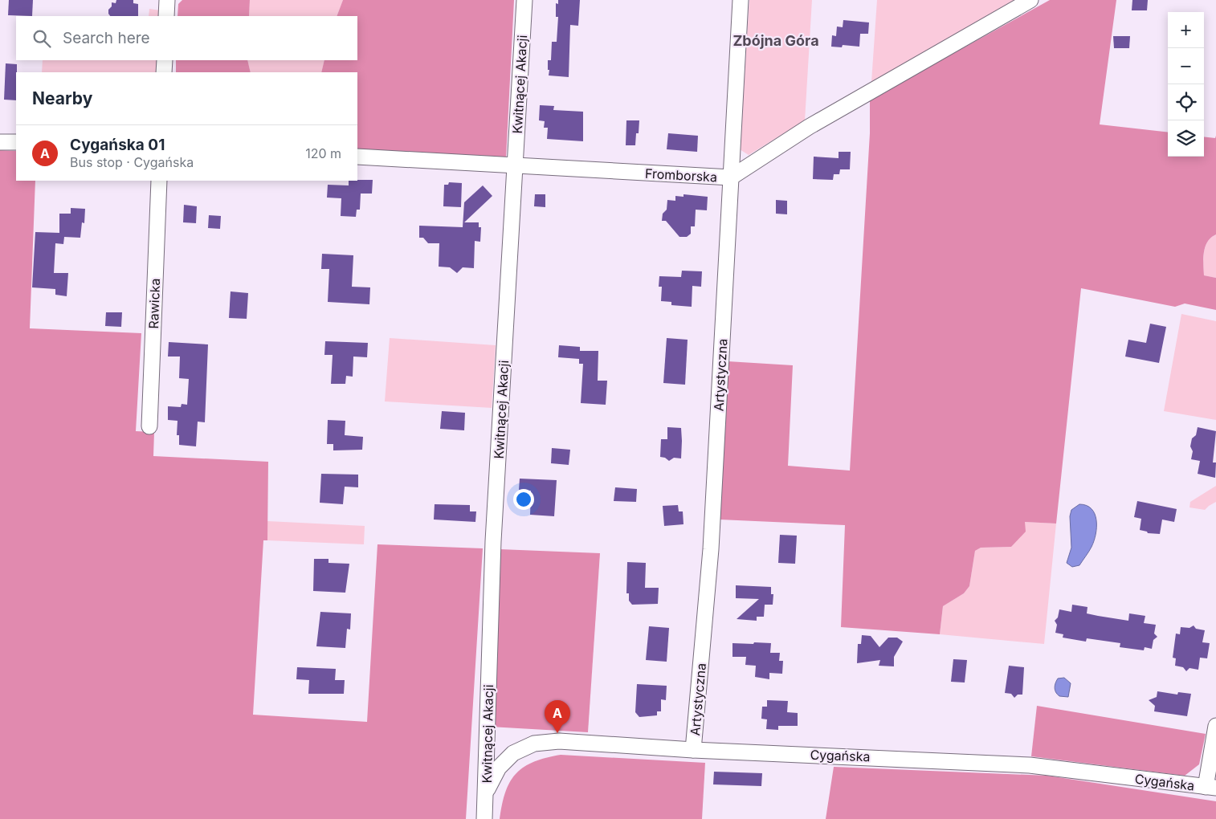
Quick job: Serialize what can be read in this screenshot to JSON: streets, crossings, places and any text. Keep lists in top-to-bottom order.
{
  "streets": {
    "street": [
      "Kwitnącej Akacji",
      "Fromborska",
      "Rawicka",
      "Artystyczna",
      "Cygańska"
    ]
  },
  "crossings": [
    ["Kwitnącej Akacji", "Fromborska"],
    ["Kwitnącej Akacji", "Cygańska"],
    ["Fromborska", "Artystyczna"],
    ["Artystyczna", "Cygańska"]
  ],
  "districts": ["Zbójna Góra"],
  "page": {
    "map_buttons": ["+", "−"],
    "search": "Search here",
    "heading": "Nearby",
    "list": [
      {
        "mark": "A",
        "name": "Cygańska 01",
        "note": "Bus stop · Cygańska",
        "value": "120 m"
      }
    ],
    "pins": "A"
  }
}
